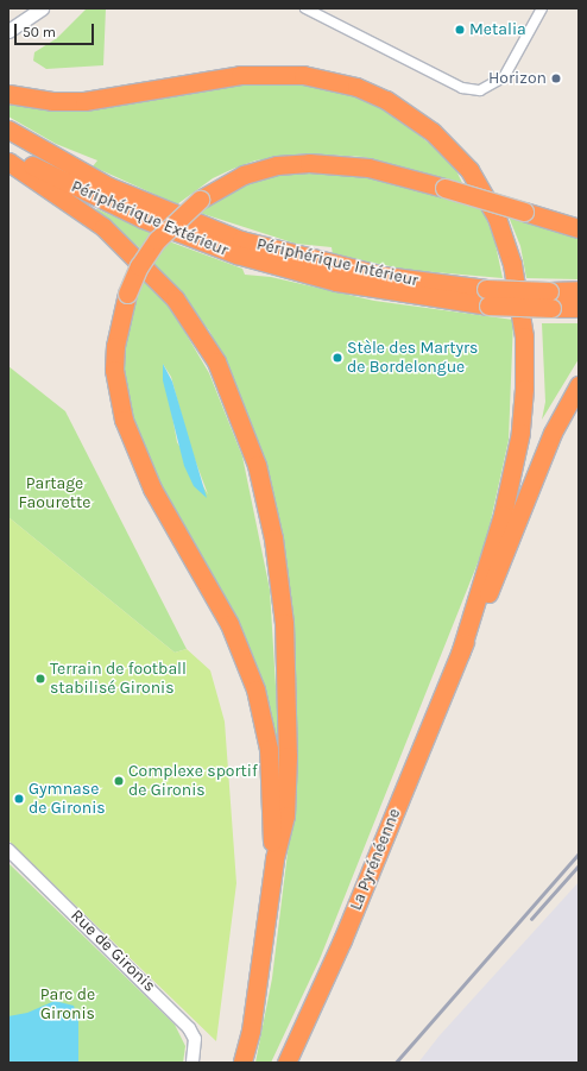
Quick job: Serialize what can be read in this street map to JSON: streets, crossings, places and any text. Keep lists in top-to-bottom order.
{
  "streets": {
    "highway": ["Périphérique Extérieur", "Périphérique Intérieur", "La Pyrénéenne"],
    "street": ["Rue de Gironis"]
  },
  "crossings": [
    ["Périphérique Extérieur", "Périphérique Intérieur"]
  ],
  "parks": ["Partage Faourette", "Parc de Gironis"],
  "places": [
    "Metalia",
    "Horizon",
    "Stèle des Martyrs de Bordelongue",
    "Terrain de football stabilisé Gironis",
    "Complexe sportif de Gironis",
    "Gymnase de Gironis"
  ],
  "scale_bar": "50 m"
}
